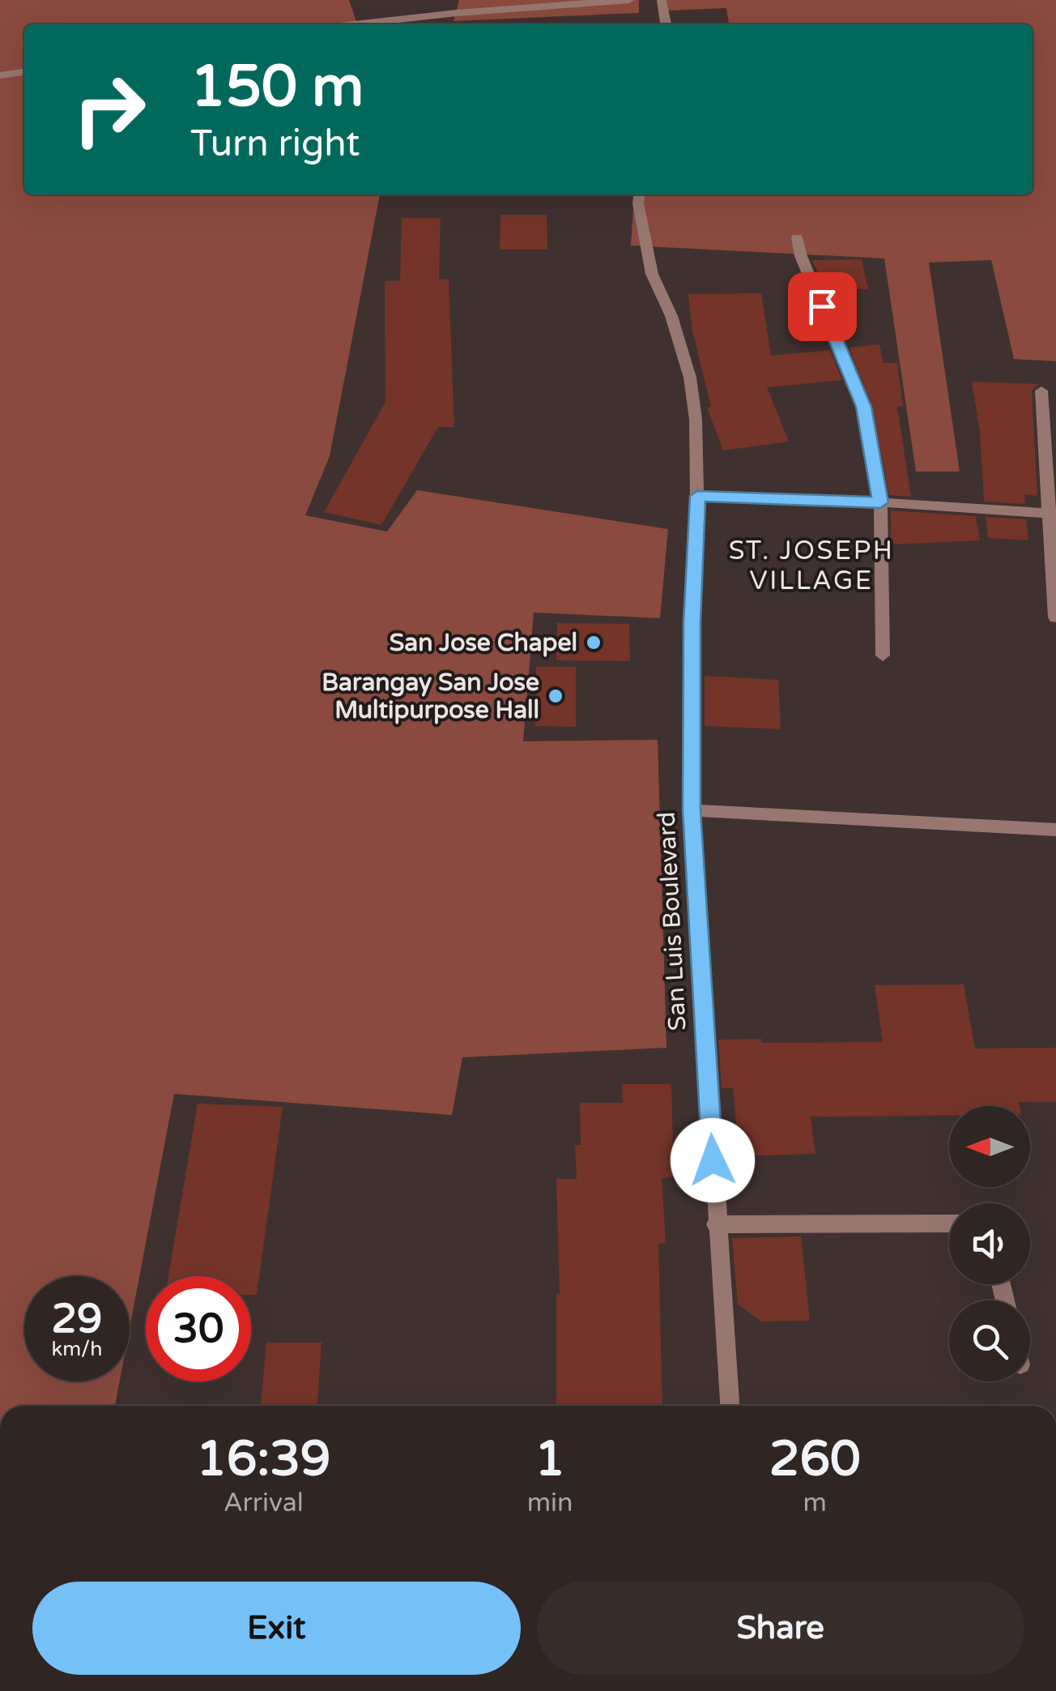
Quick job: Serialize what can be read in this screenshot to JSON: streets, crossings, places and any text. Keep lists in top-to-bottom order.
{
  "streets": {
    "street": ["San Luis Boulevard"]
  },
  "districts": ["ST. JOSEPH VILLAGE"],
  "places": ["San Jose Chapel", "Barangay San Jose Multipurpose Hall"],
  "north": "left",
  "page": {
    "turn": ["150 m", "Turn right"],
    "speed": "29 km/h",
    "limit": "30",
    "eta": [
      "16:39",
      "Arrival",
      "1",
      "min",
      "260",
      "m"
    ],
    "buttons": ["Exit", "Share"]
  }
}
